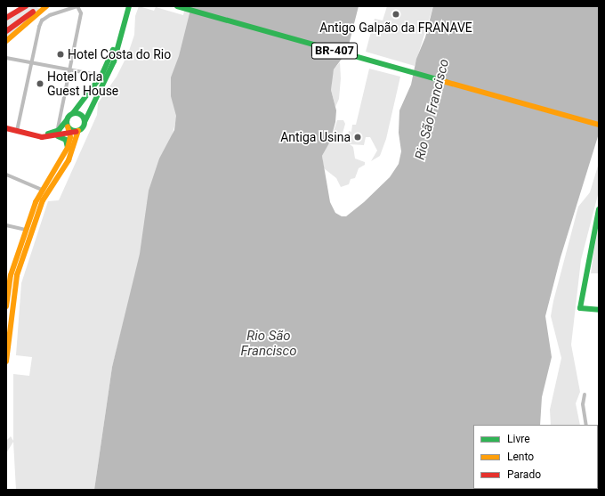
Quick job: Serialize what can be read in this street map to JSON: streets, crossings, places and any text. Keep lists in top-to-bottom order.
{
  "streets": {
    "main road": ["BR-407"]
  },
  "water": ["Rio São Francisco"],
  "places": [
    "Antigo Galpão da FRANAVE",
    "Hotel Costa do Rio",
    "Hotel Orla Guest House",
    "Antiga Usina"
  ],
  "legend": ["Livre", "Lento", "Parado"]
}
